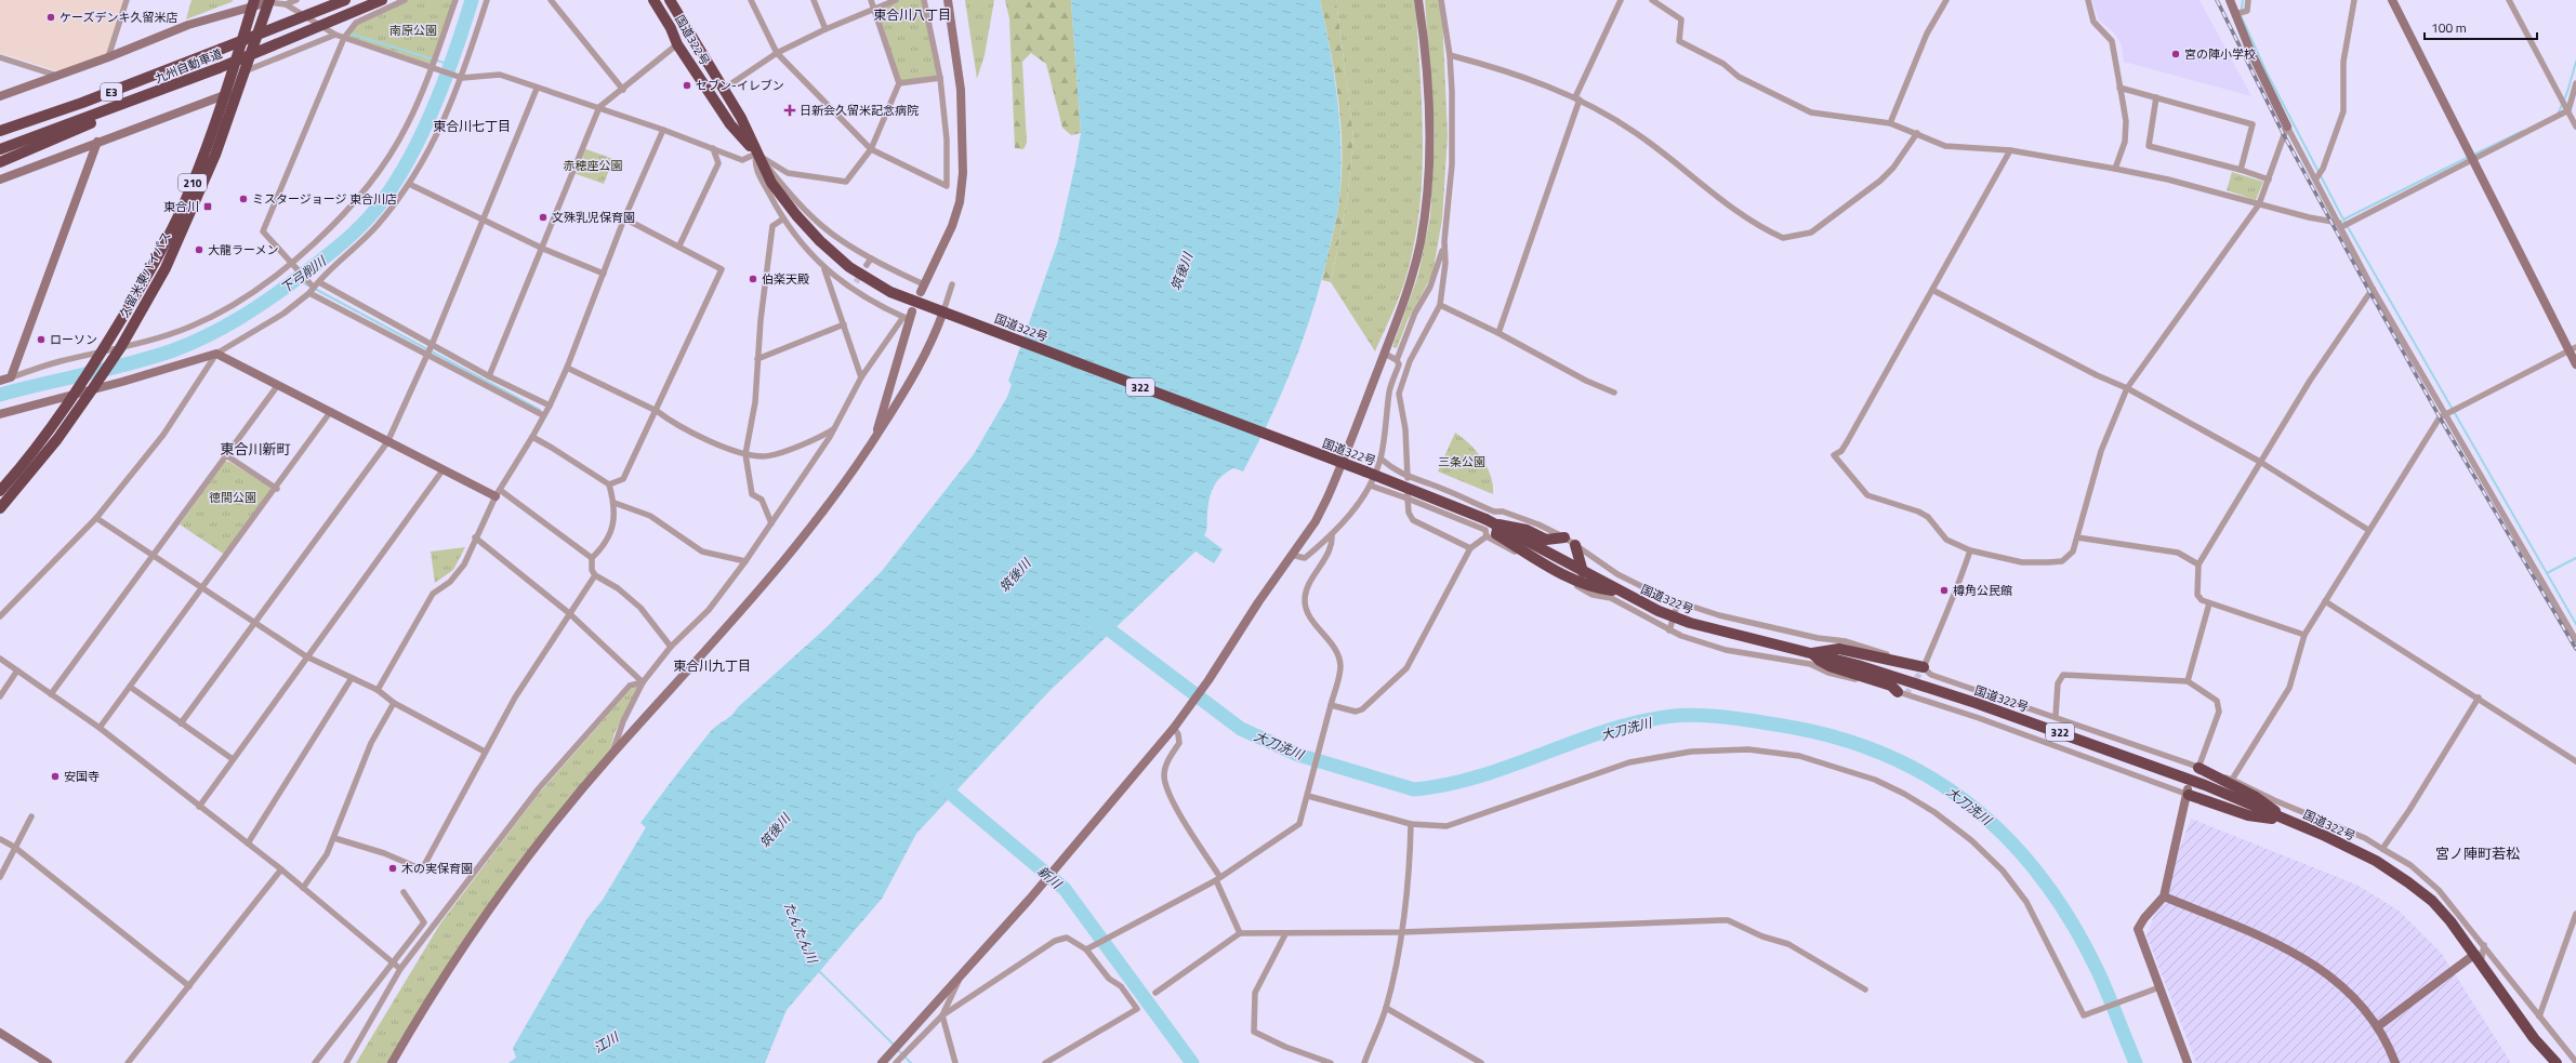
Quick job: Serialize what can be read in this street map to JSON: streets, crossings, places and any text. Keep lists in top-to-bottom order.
{
  "streets": {
    "highway": [
      "国道322号",
      "九州自動車道",
      "E3",
      "210",
      "久留米東バイパス",
      "322"
    ]
  },
  "districts": [
    "東合川八丁目",
    "東合川七丁目",
    "東合川新町",
    "東合川九丁目",
    "宮ノ陣町若松"
  ],
  "water": [
    "筑後川",
    "下弓削川",
    "大刀洗川",
    "新川",
    "たんたん川",
    "江川"
  ],
  "parks": [
    "南原公園",
    "赤穂座公園",
    "三条公園",
    "徳間公園"
  ],
  "places": {
    "other": [
      "ケーズデンキ久留米店",
      "宮の陣小学校",
      "セブン-イレブン",
      "ミスタージョージ 東合川店",
      "文殊乳児保育園",
      "大龍ラーメン",
      "伯楽天殿",
      "ローソン",
      "樽角公民館",
      "安国寺",
      "木の実保育園"
    ],
    "health": ["日新会久留米記念病院"],
    "transit": ["東合川"]
  },
  "scale_bar": "100 m"
}
